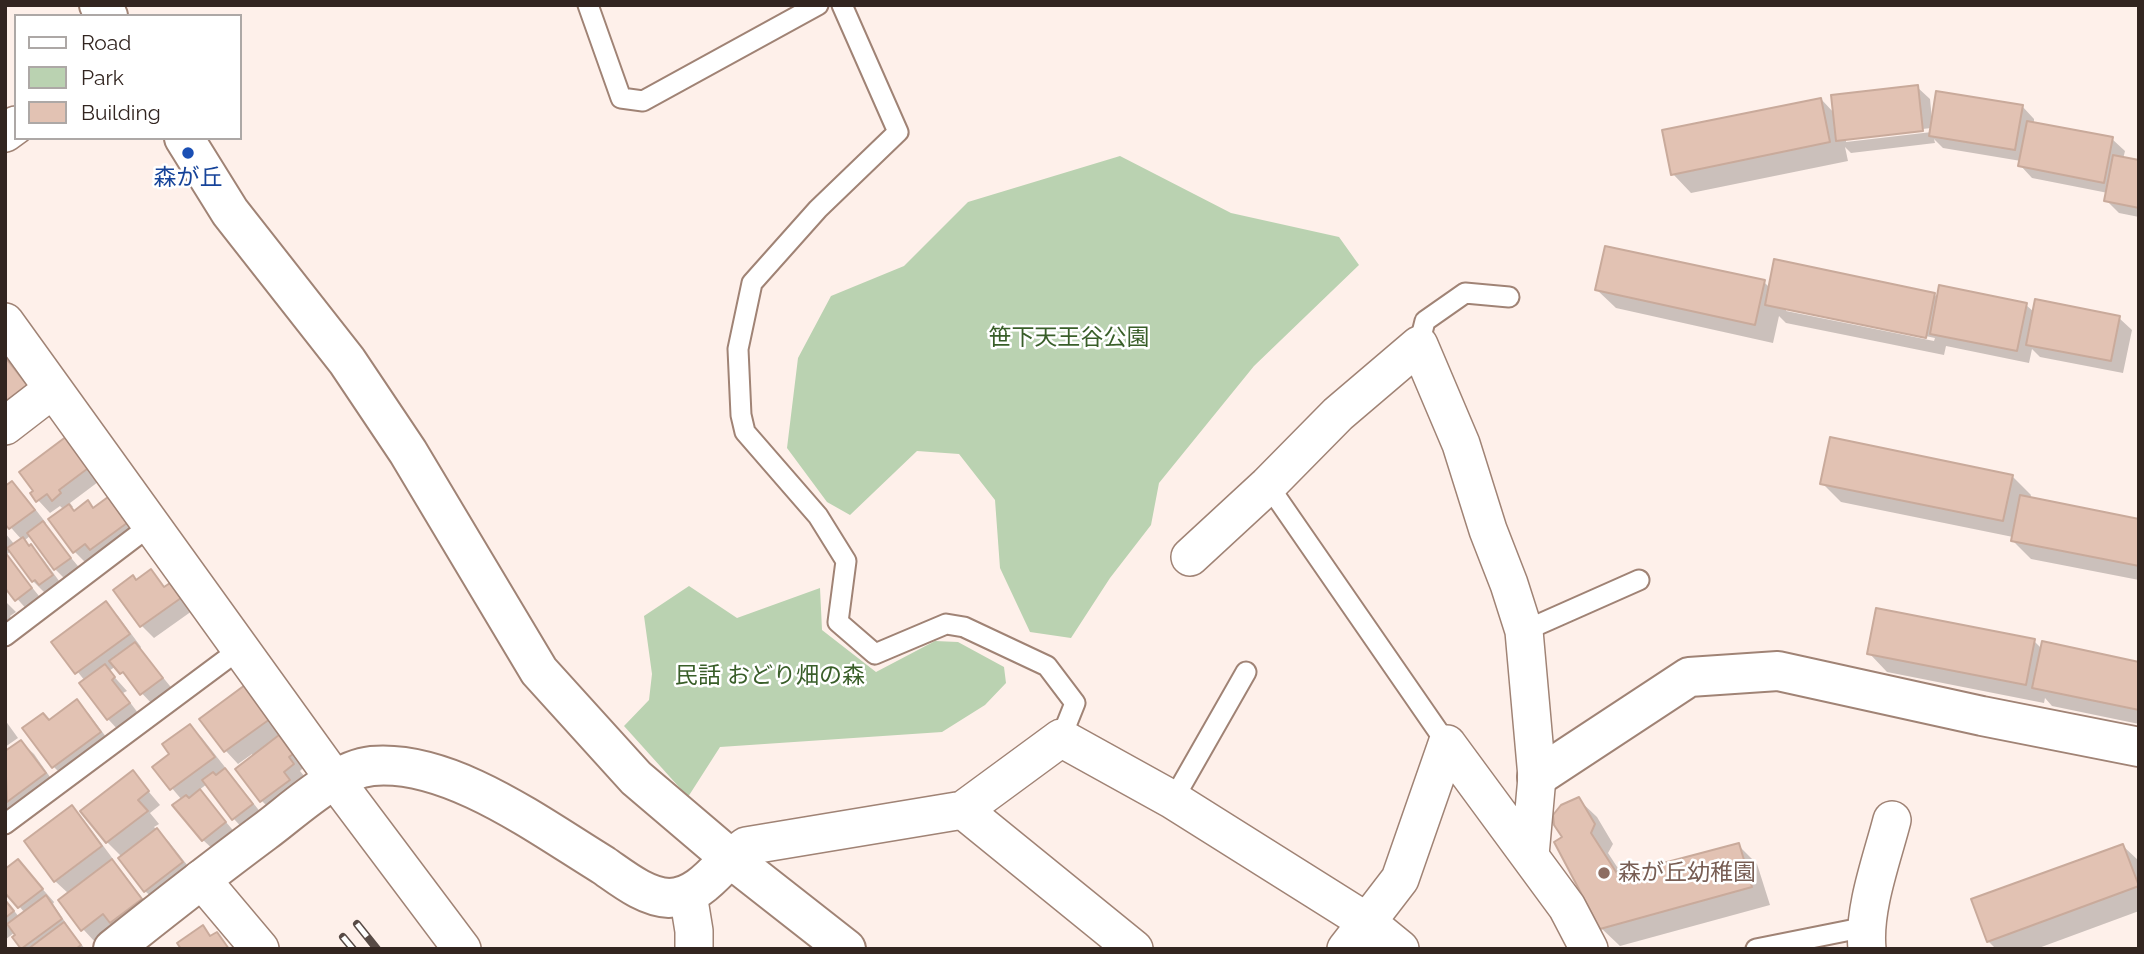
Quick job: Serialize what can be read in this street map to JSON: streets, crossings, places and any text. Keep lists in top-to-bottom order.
{
  "parks": ["笹下天王谷公園", "民話 おどり畑の森"],
  "places": ["森が丘", "森が丘幼稚園"],
  "legend": ["Road", "Park", "Building"]
}
